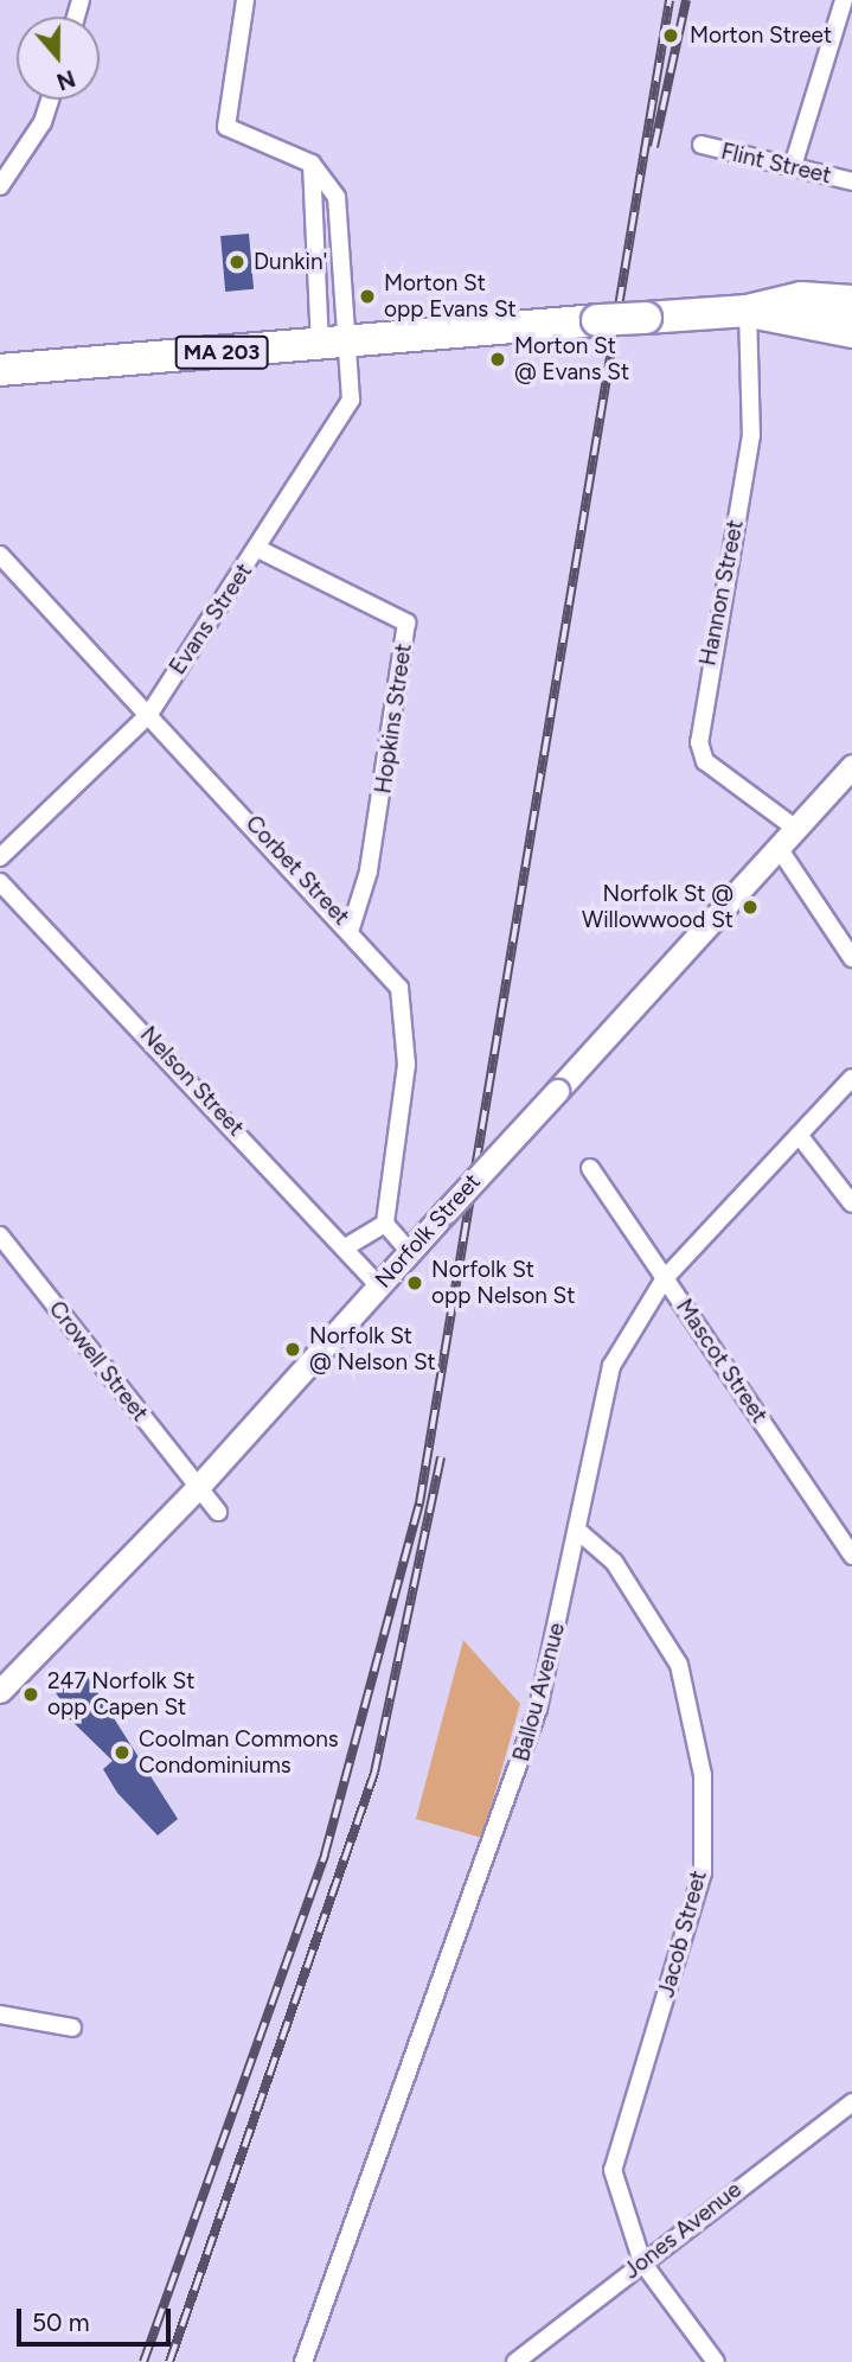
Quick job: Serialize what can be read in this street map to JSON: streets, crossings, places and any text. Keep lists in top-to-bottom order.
{
  "streets": {
    "highway": ["MA 203"],
    "main road": ["Norfolk Street"],
    "street": [
      "Flint Street",
      "Hannon Street",
      "Evans Street",
      "Hopkins Street",
      "Corbet Street",
      "Nelson Street",
      "Crowell Street",
      "Mascot Street",
      "Ballou Avenue",
      "Jacob Street",
      "Jones Avenue"
    ]
  },
  "crossings": [
    ["MA 203", "Hannon Street"],
    ["MA 203", "Evans Street"],
    ["Hannon Street", "Norfolk Street"],
    ["Evans Street", "Hopkins Street"],
    ["Evans Street", "Corbet Street"],
    ["Hopkins Street", "Corbet Street"],
    ["Nelson Street", "Norfolk Street"],
    ["Norfolk Street", "Crowell Street"],
    ["Mascot Street", "Ballou Avenue"],
    ["Ballou Avenue", "Jacob Street"],
    ["Jacob Street", "Jones Avenue"]
  ],
  "places": [
    "Morton Street",
    "Dunkin'",
    "Morton St opp Evans St",
    "Morton St @ Evans St",
    "Norfolk St @ Willowwood St",
    "Norfolk St opp Nelson St",
    "Norfolk St @ Nelson St",
    "247 Norfolk St opp Capen St",
    "Coolman Commons Condominiums"
  ],
  "scale_bar": "50 m",
  "north": "bottom"
}
